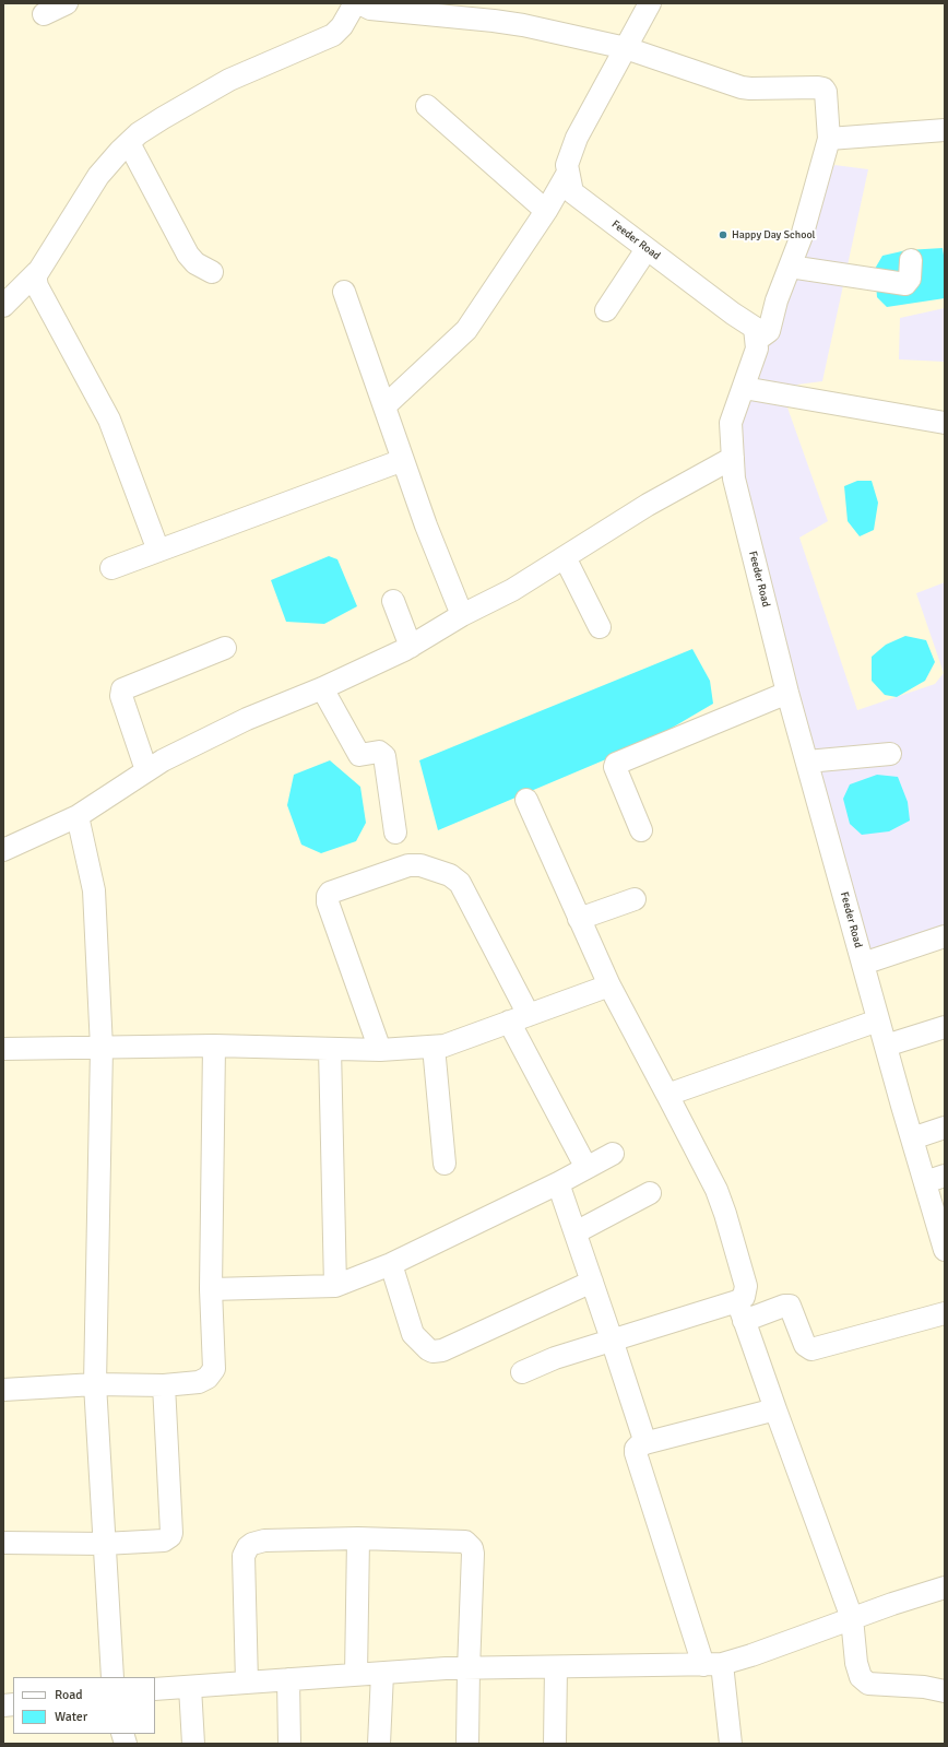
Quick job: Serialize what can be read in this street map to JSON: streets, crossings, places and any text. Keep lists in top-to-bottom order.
{
  "streets": {
    "street": ["Feeder Road"]
  },
  "places": ["Happy Day School"],
  "legend": ["Road", "Water"]
}
